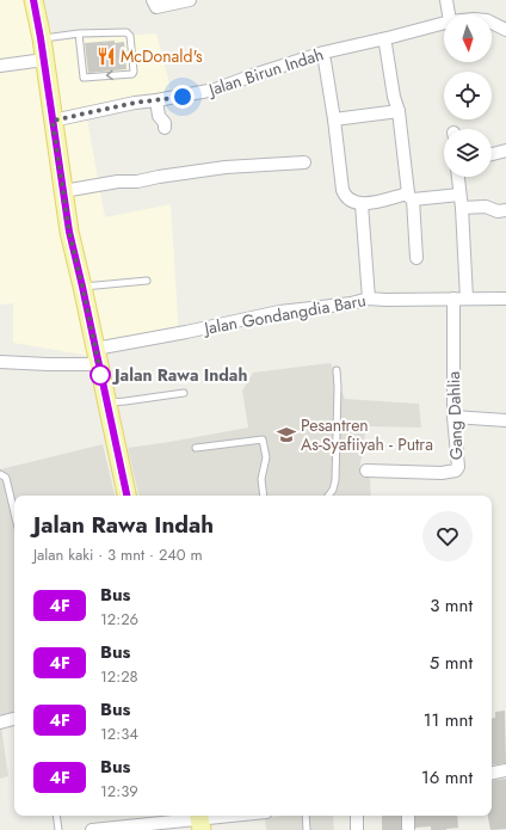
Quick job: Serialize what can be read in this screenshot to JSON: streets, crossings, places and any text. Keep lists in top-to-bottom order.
{
  "streets": {
    "street": ["Jalan Birun Indah", "Jalan Gondangdia Baru", "Gang Dahlia"]
  },
  "crossings": [
    ["Jalan Gondangdia Baru", "Gang Dahlia"]
  ],
  "places": {
    "restaurant": ["McDonald's"],
    "other": ["Jalan Rawa Indah"],
    "school or university": ["Pesantren As-Syafiiyah - Putra"]
  },
  "lines": ["bus line 4F"],
  "north": "bottom",
  "page": {
    "heading": ["Jalan Rawa Indah", "Jalan kaki · 3 mnt · 240 m"],
    "list": [
      {
        "mark": "4F",
        "name": "Bus",
        "note": "12:26",
        "value": "3 mnt"
      },
      {
        "mark": "4F",
        "name": "Bus",
        "note": "12:28",
        "value": "5 mnt"
      },
      {
        "mark": "4F",
        "name": "Bus",
        "note": "12:34",
        "value": "11 mnt"
      },
      {
        "mark": "4F",
        "name": "Bus",
        "note": "12:39",
        "value": "16 mnt"
      }
    ]
  }
}
